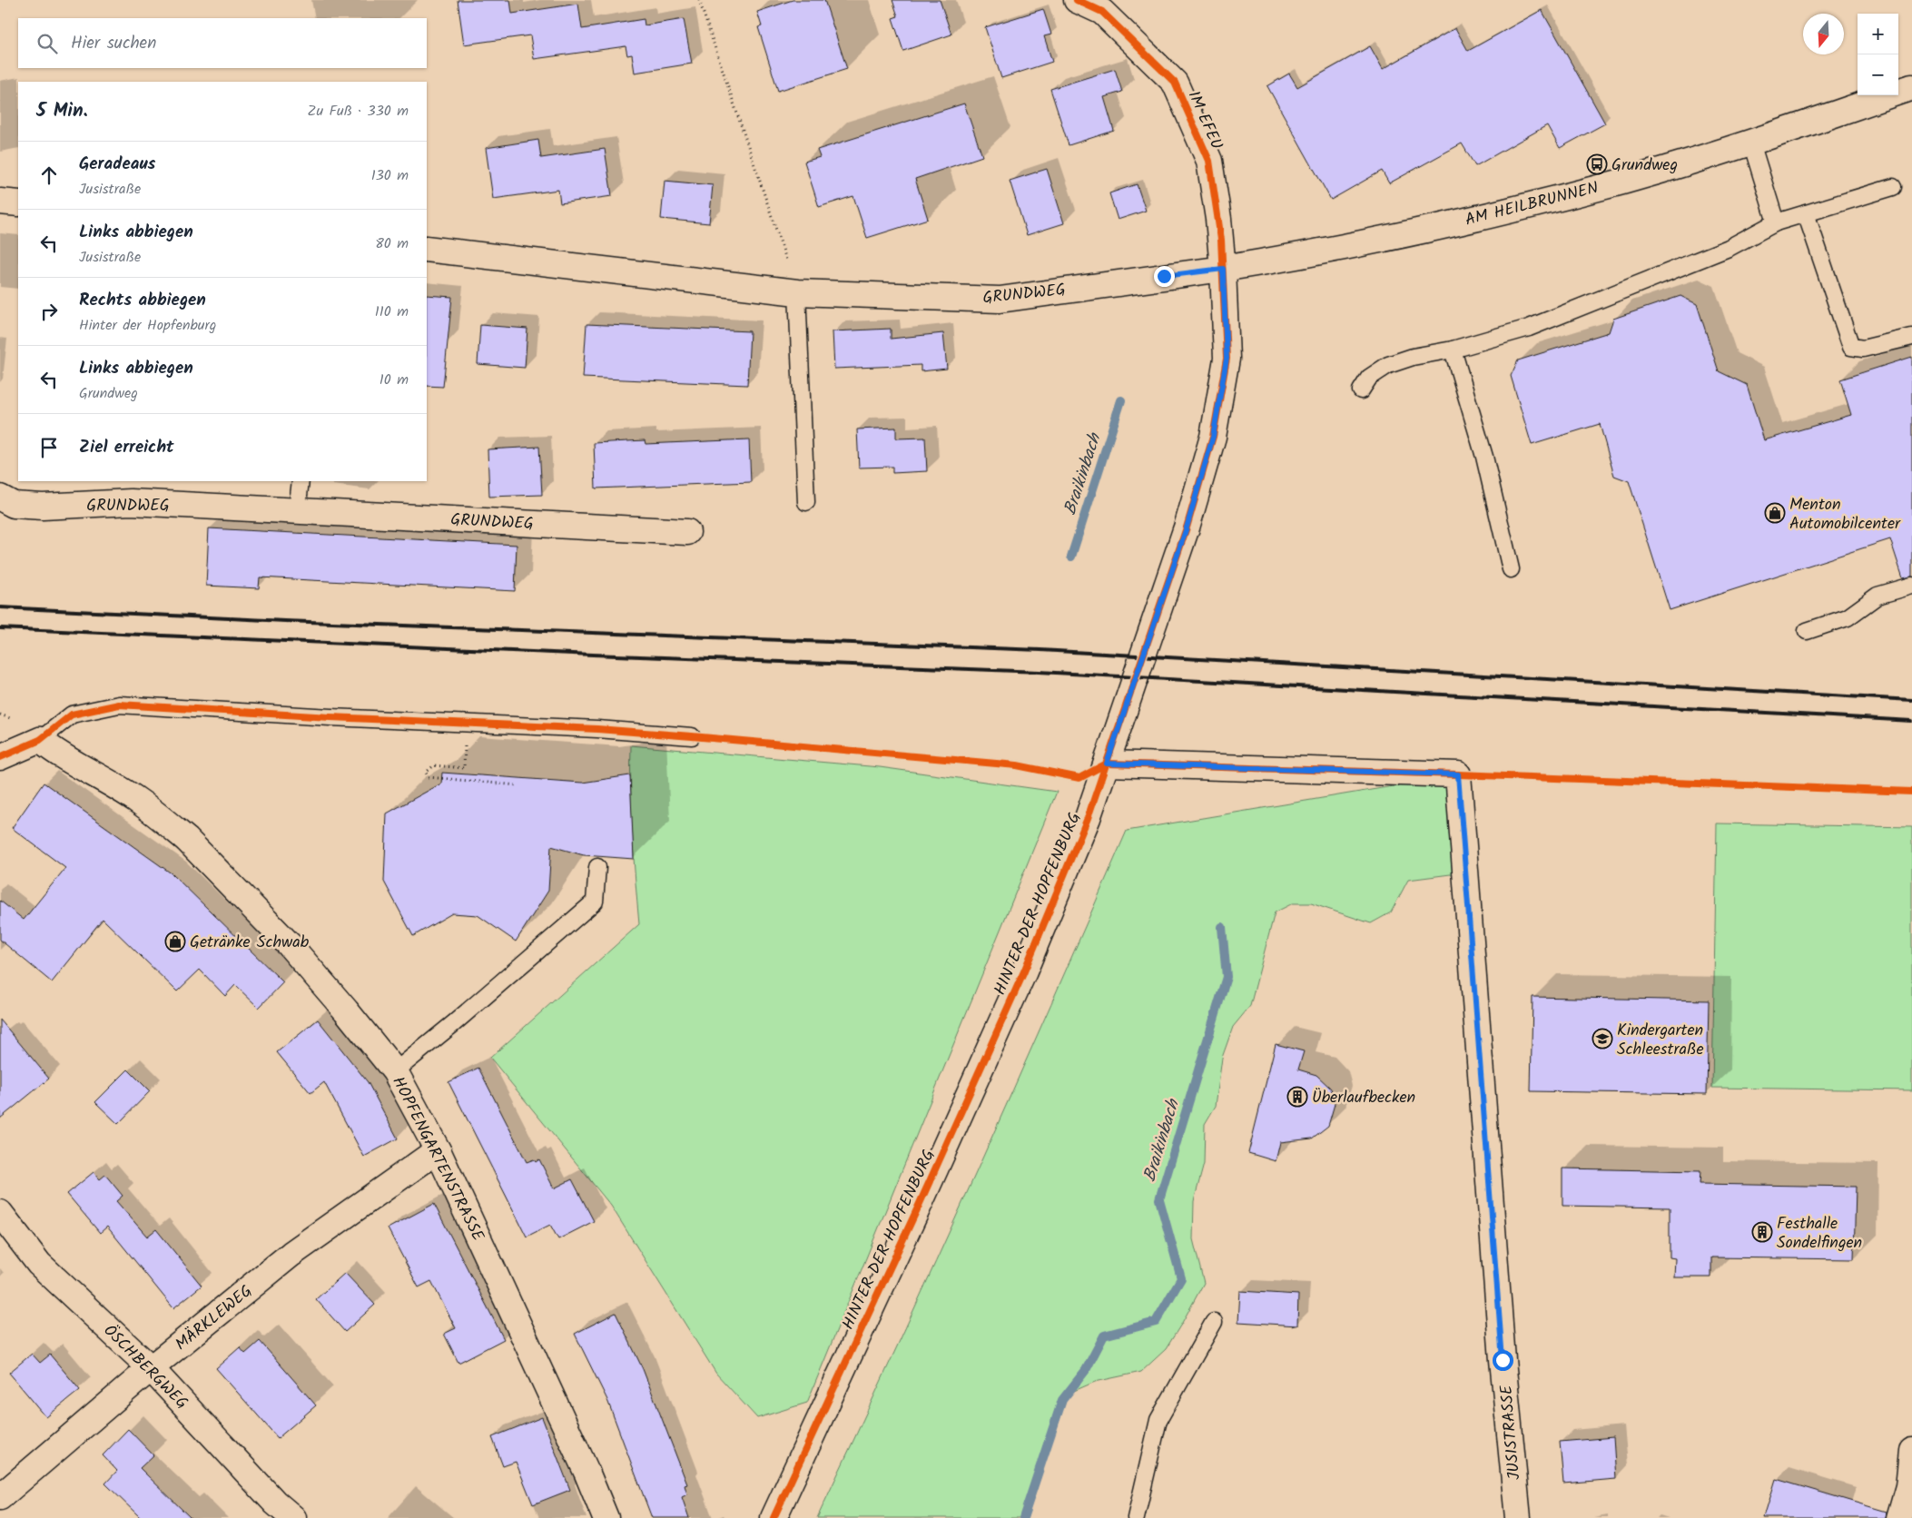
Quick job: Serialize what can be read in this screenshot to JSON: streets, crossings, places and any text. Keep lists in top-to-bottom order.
{
  "streets": {
    "street": [
      "IM EFEU",
      "AM HEILBRUNNEN",
      "GRUNDWEG",
      "HINTER DER HOPFENBURG",
      "HOPFENGARTENSTRASSE",
      "MÄRKLEWEG",
      "ÖSCHBERGWEG",
      "JUSISTRASSE"
    ]
  },
  "crossings": [
    ["IM EFEU", "AM HEILBRUNNEN"],
    ["IM EFEU", "GRUNDWEG"],
    ["IM EFEU", "HINTER DER HOPFENBURG"],
    ["AM HEILBRUNNEN", "GRUNDWEG"],
    ["AM HEILBRUNNEN", "HINTER DER HOPFENBURG"],
    ["GRUNDWEG", "HINTER DER HOPFENBURG"],
    ["HINTER DER HOPFENBURG", "JUSISTRASSE"],
    ["HOPFENGARTENSTRASSE", "MÄRKLEWEG"],
    ["MÄRKLEWEG", "ÖSCHBERGWEG"]
  ],
  "water": ["Braikinbach"],
  "places": {
    "bus stop": ["Grundweg"],
    "shop": ["Menton Automobilcenter", "Getränke Schwab"],
    "school or university": ["Kindergarten Schleestraße"],
    "building": ["Überlaufbecken", "Festhalle Sondelfingen"]
  },
  "north": "bottom",
  "page": {
    "map_buttons": ["+", "−"],
    "search": "Hier suchen",
    "heading": ["5 Min.", "Zu Fuß · 330 m"],
    "list": [
      ["Geradeaus", "Jusistraße", "130 m"],
      ["Links abbiegen", "Jusistraße", "80 m"],
      ["Rechts abbiegen", "Hinter der Hopfenburg", "110 m"],
      ["Links abbiegen", "Grundweg", "10 m"],
      "Ziel erreicht"
    ]
  }
}
